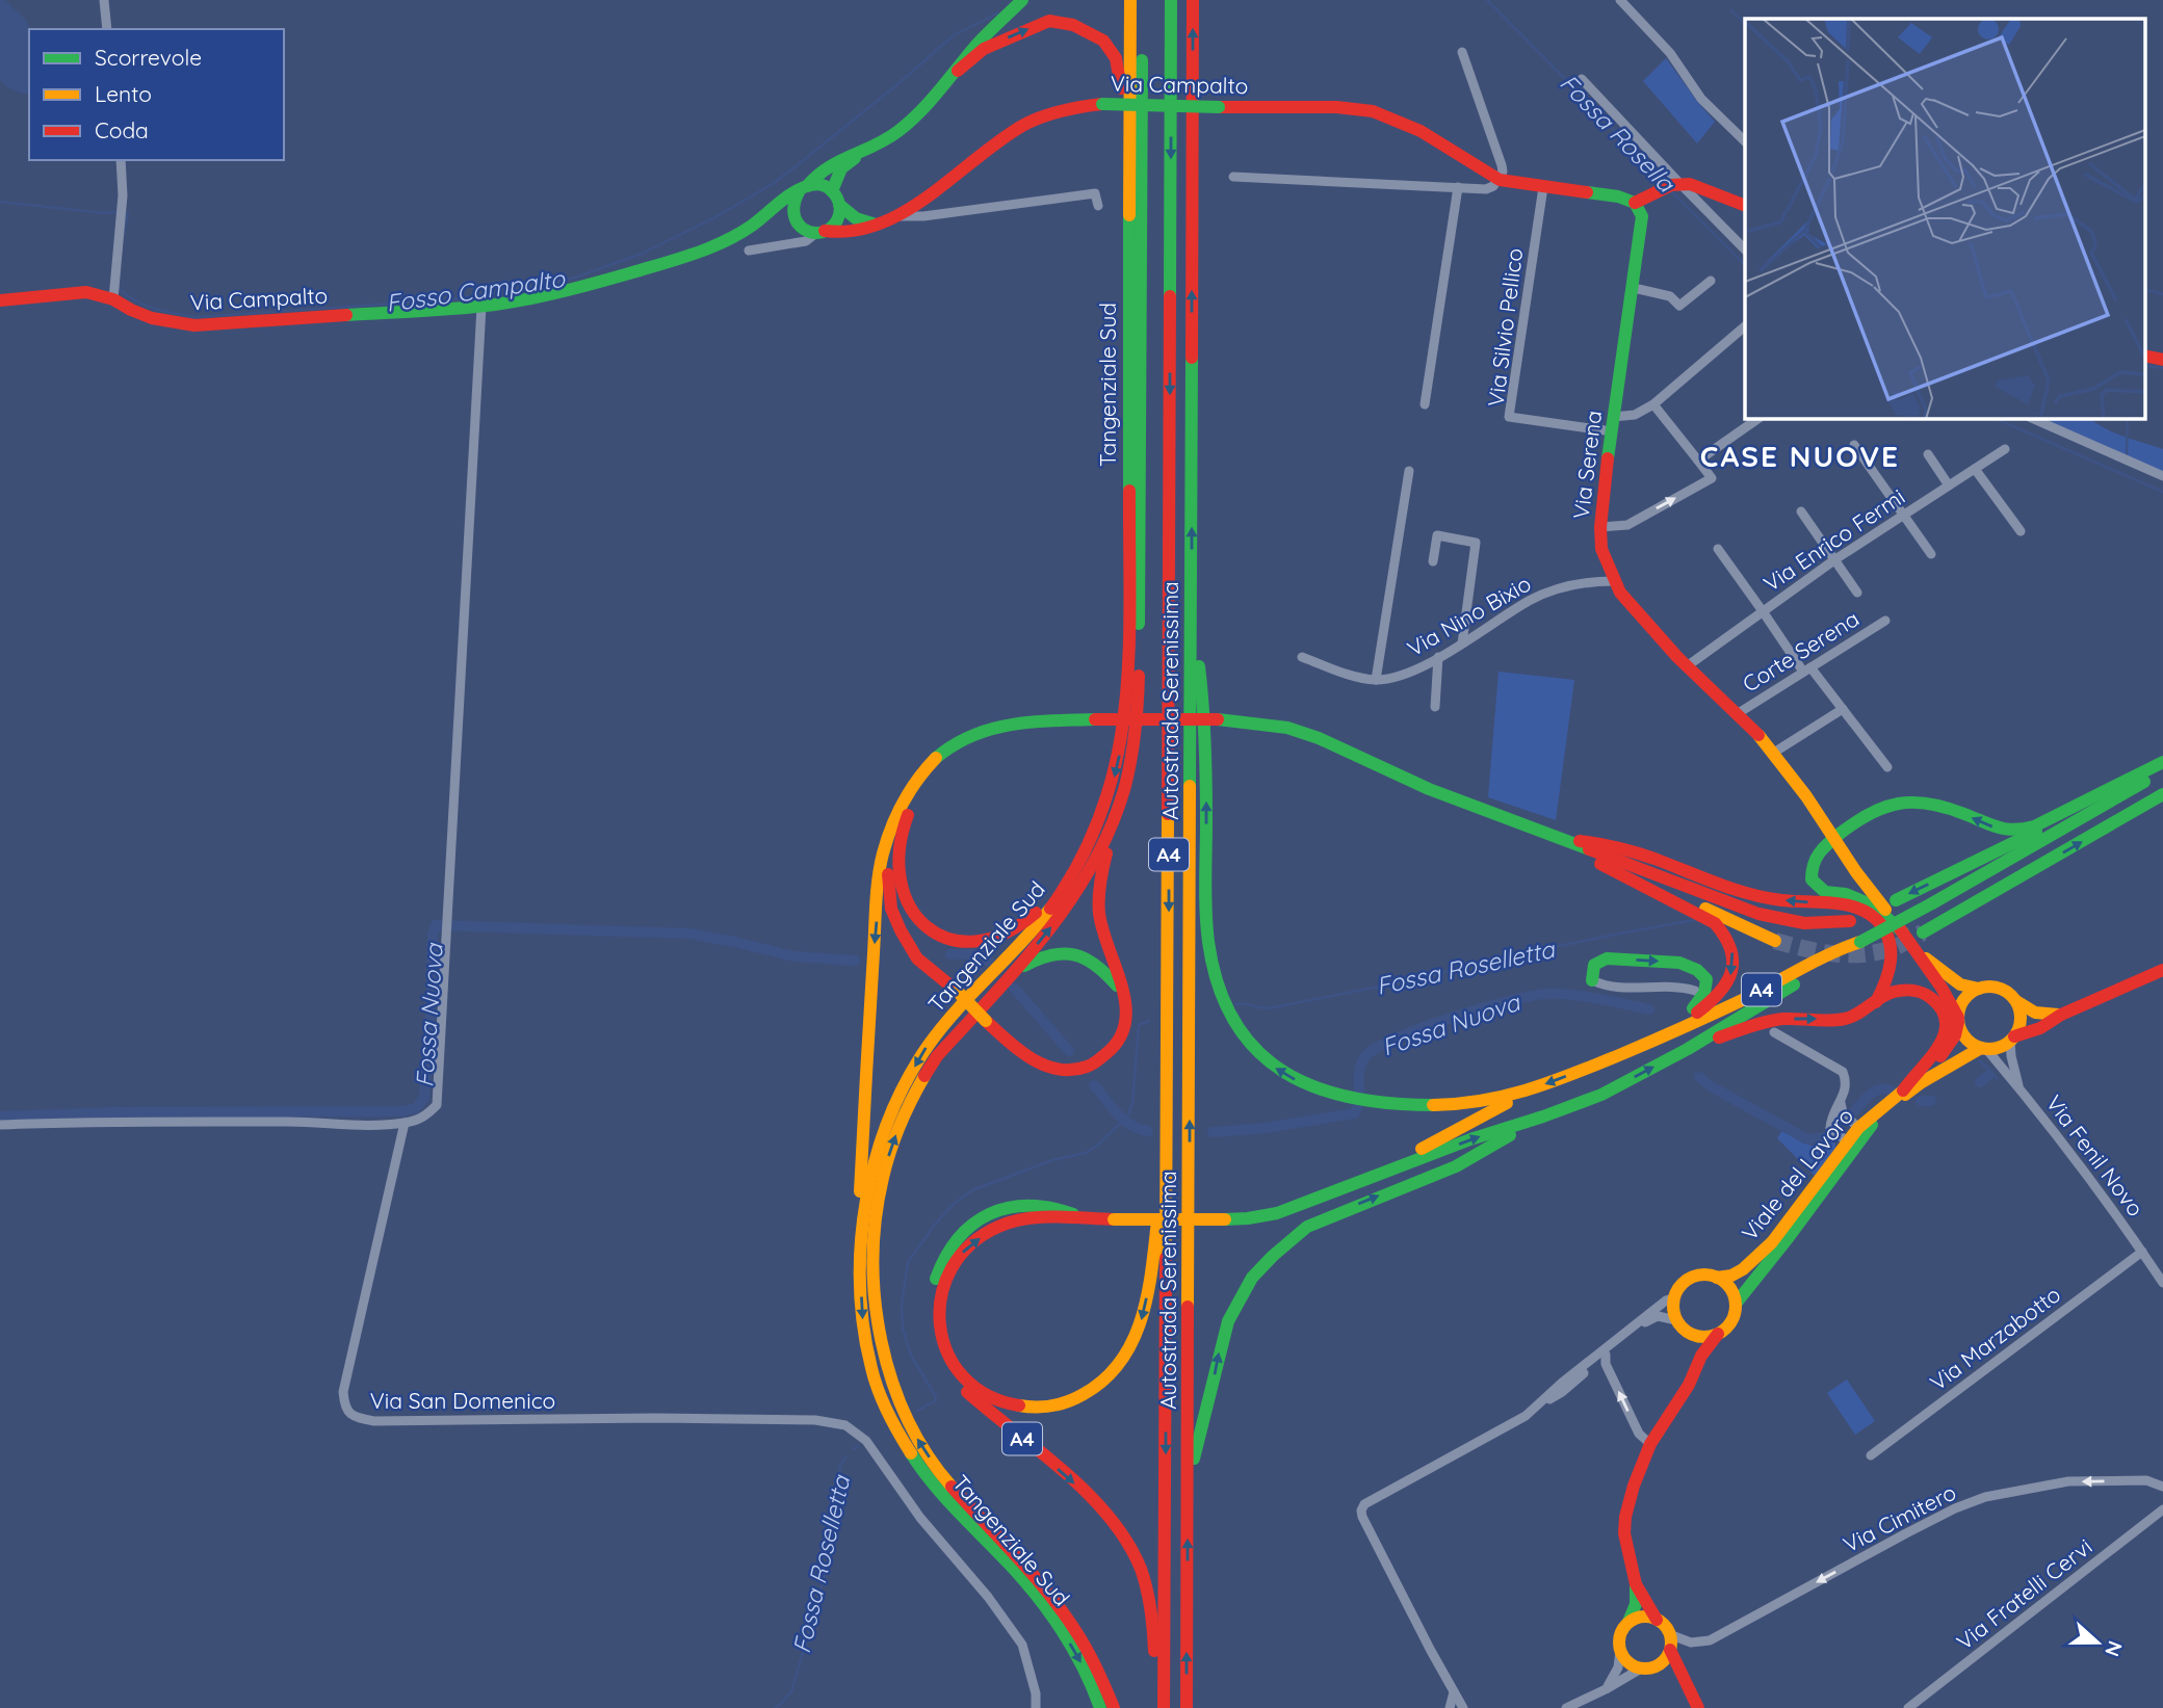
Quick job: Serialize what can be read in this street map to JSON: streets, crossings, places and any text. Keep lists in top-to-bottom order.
{
  "streets": {
    "main road": [
      "Via Campalto",
      "Tangenziale Sud",
      "Via Serena",
      "Autostrada Serenissima",
      "A4",
      "Viale del Lavoro"
    ],
    "street": [
      "Via Silvio Pellico",
      "Via Enrico Fermi",
      "Via Nino Bixio",
      "Corte Serena",
      "Via Fenil Novo",
      "Via Marzabotto",
      "Via San Domenico",
      "Via Cimitero",
      "Via Fratelli Cervi"
    ]
  },
  "crossings": [
    ["Via Silvio Pellico", "Via Serena"],
    ["Via Serena", "Via Enrico Fermi"],
    ["Via Serena", "Via Nino Bixio"],
    ["Via Serena", "Corte Serena"],
    ["Via Serena", "Via Fenil Novo"],
    ["Via Serena", "Viale del Lavoro"],
    ["Autostrada Serenissima", "A4"],
    ["A4", "Viale del Lavoro"],
    ["Via Fenil Novo", "Viale del Lavoro"],
    ["Via Fenil Novo", "Via Marzabotto"],
    ["Viale del Lavoro", "Via Cimitero"]
  ],
  "one_way": ["Via Cimitero"],
  "districts": ["CASE NUOVE"],
  "water": [
    "Fossa Rosella",
    "Fosso Campalto",
    "Fossa Roselletta",
    "Fossa Nuova"
  ],
  "legend": ["Scorrevole", "Lento", "Coda"],
  "north": "right"
}
